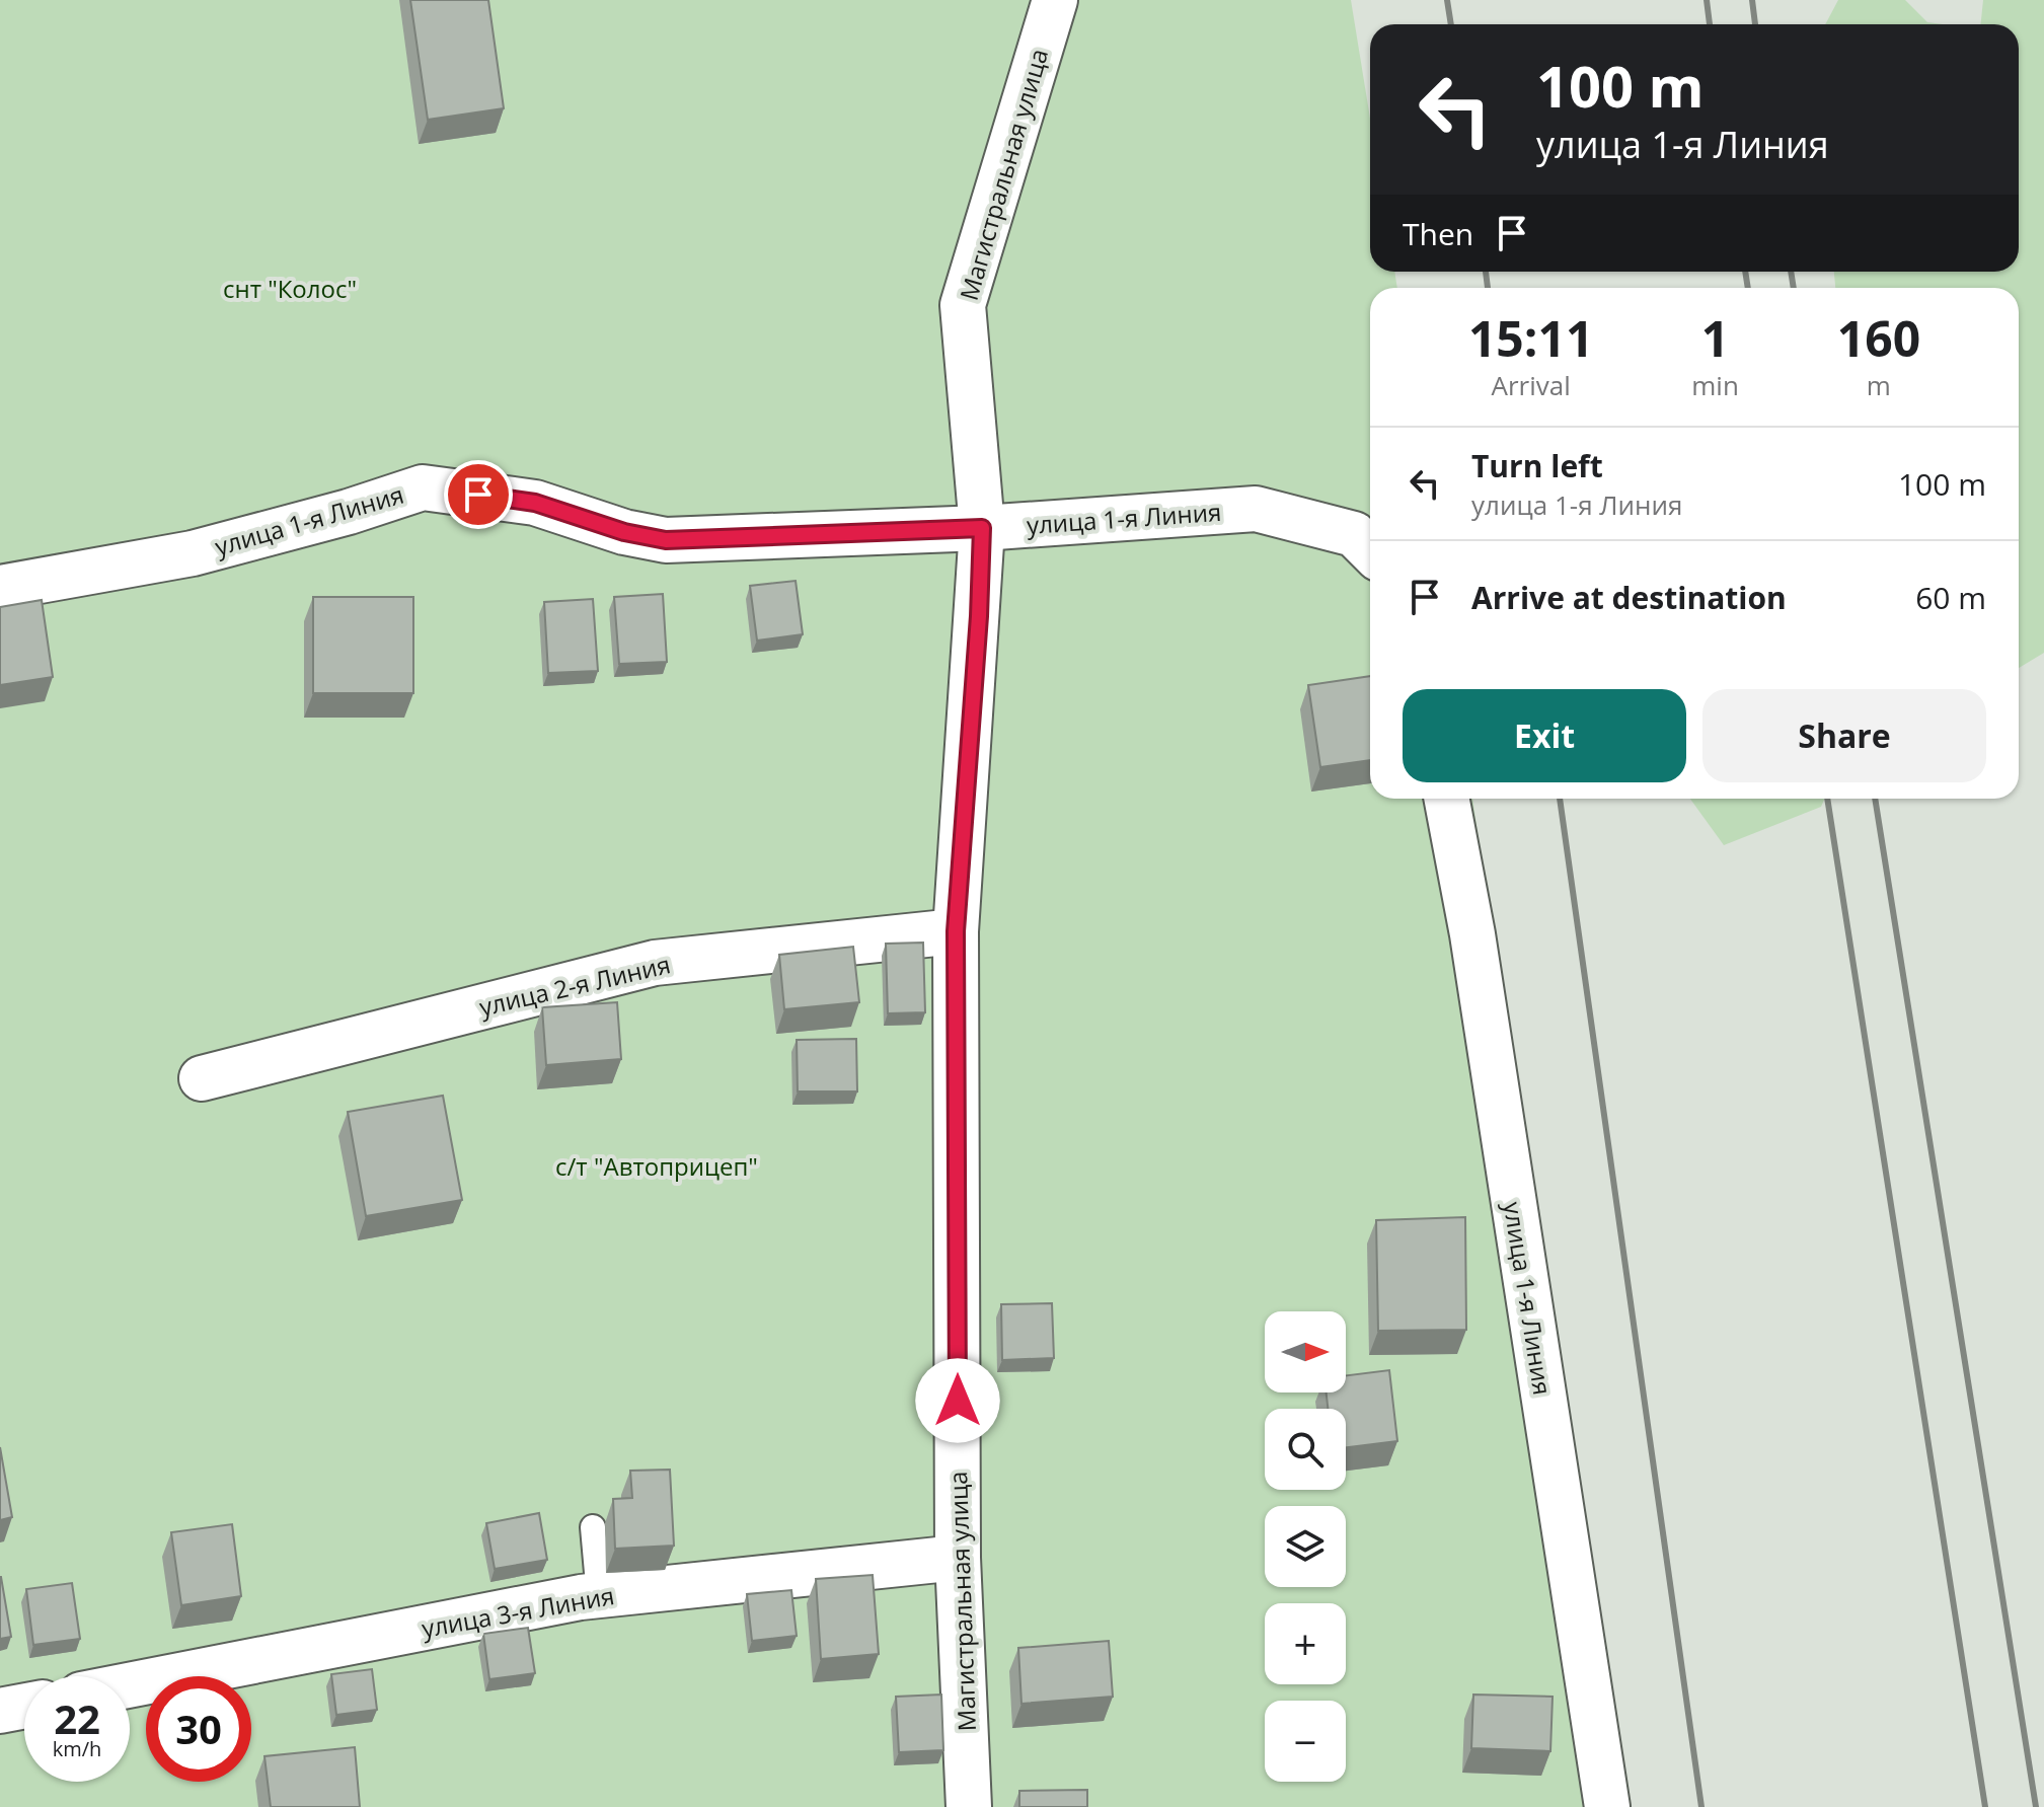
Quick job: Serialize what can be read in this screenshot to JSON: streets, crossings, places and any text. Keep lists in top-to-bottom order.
{
  "streets": {
    "street": [
      "Магистральная улица",
      "улица 1-я Линия",
      "улица 2-я Линия",
      "улица 3-я Линия"
    ]
  },
  "crossings": [
    ["Магистральная улица", "улица 1-я Линия"],
    ["Магистральная улица", "улица 2-я Линия"],
    ["Магистральная улица", "улица 3-я Линия"]
  ],
  "parks": ["снт \"Колос\"", "с/т \"Автоприцеп\""],
  "north": "right",
  "page": {
    "turn": ["100 m", "улица 1-я Линия"],
    "then": "Then",
    "eta": [
      "15:11",
      "Arrival",
      "1",
      "min",
      "160",
      "m"
    ],
    "list": [
      {
        "name": "Turn left",
        "note": "улица 1-я Линия",
        "value": "100 m"
      },
      {
        "name": "Arrive at destination",
        "value": "60 m"
      }
    ],
    "buttons": ["Exit", "Share"],
    "map_buttons": ["+", "−"],
    "speed": "22 km/h",
    "limit": "30"
  }
}
